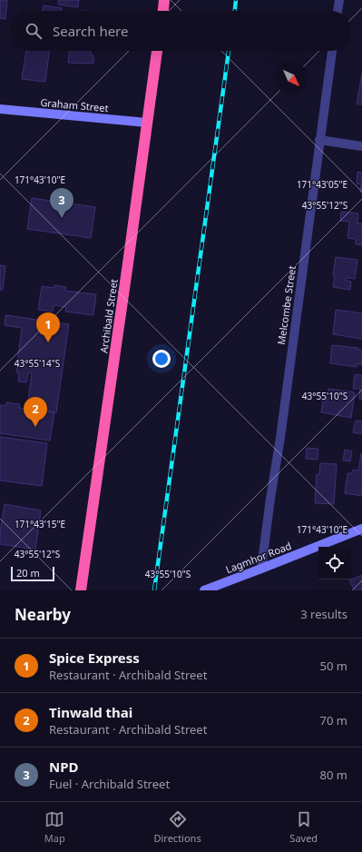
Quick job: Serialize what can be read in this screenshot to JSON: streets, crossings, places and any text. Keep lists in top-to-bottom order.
{
  "streets": {
    "highway": ["Archibald Street"],
    "street": ["Graham Street", "Melcombe Street", "Lagmhor Road"]
  },
  "crossings": [
    ["Graham Street", "Archibald Street"],
    ["Melcombe Street", "Lagmhor Road"]
  ],
  "scale_bar": "20 m",
  "north": "bottom right",
  "page": {
    "search": "Search here",
    "pins": ["3", "1", "2"],
    "scale": "20 m",
    "heading": ["Nearby", "3 results"],
    "list": [
      {
        "mark": "1",
        "name": "Spice Express",
        "note": "Restaurant · Archibald Street",
        "value": "50 m"
      },
      {
        "mark": "2",
        "name": "Tinwald thai",
        "note": "Restaurant · Archibald Street",
        "value": "70 m"
      },
      {
        "mark": "3",
        "name": "NPD",
        "note": "Fuel · Archibald Street",
        "value": "80 m"
      }
    ],
    "nav": ["Map", "Directions", "Saved"]
  },
  "coordinates": [
    "171°43'10\"E",
    "171°43'05\"E",
    "43°55'12\"S",
    "43°55'14\"S",
    "43°55'10\"S",
    "171°43'15\"E"
  ]
}
